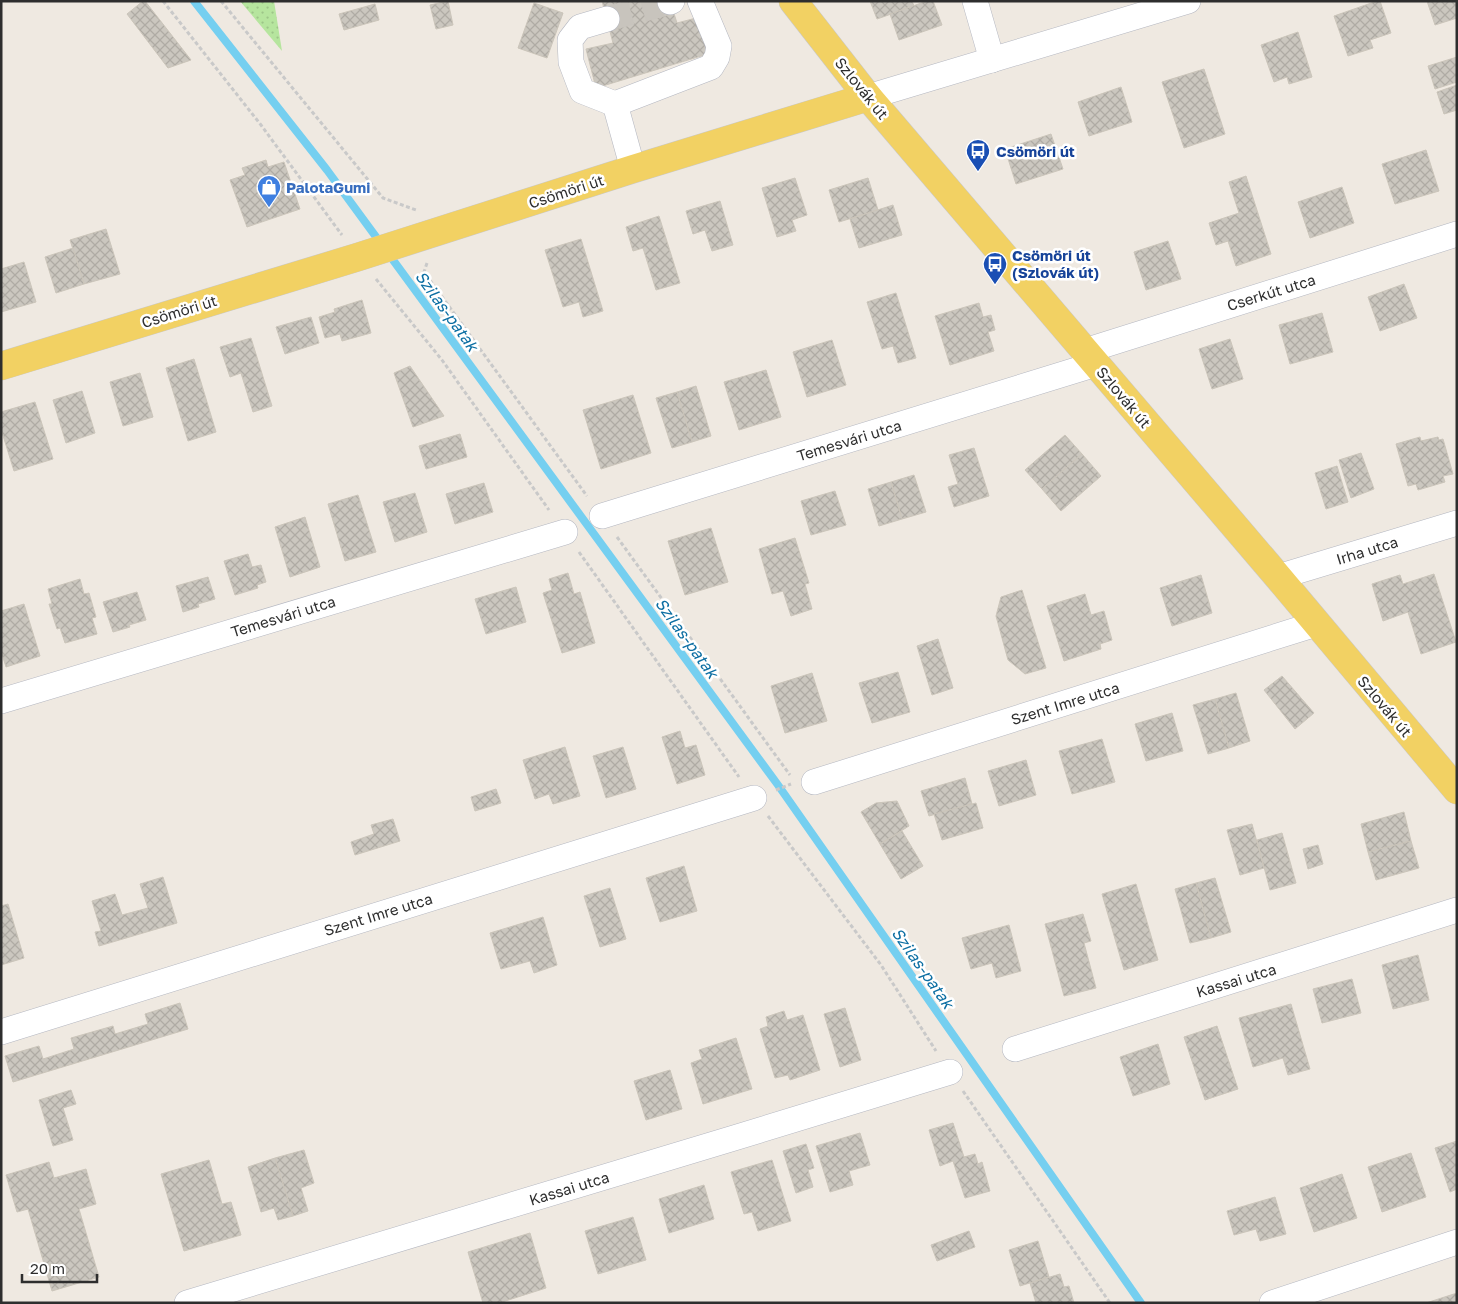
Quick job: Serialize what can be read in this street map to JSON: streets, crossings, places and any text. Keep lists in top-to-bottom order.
{
  "streets": {
    "main road": ["Szlovák út", "Csömöri út"],
    "street": [
      "Cserkút utca",
      "Temesvári utca",
      "Irha utca",
      "Szent Imre utca",
      "Kassai utca"
    ]
  },
  "crossings": [
    ["Szlovák út", "Csömöri út"],
    ["Szlovák út", "Cserkút utca"],
    ["Szlovák út", "Temesvári utca"],
    ["Szlovák út", "Irha utca"],
    ["Szlovák út", "Szent Imre utca"],
    ["Cserkút utca", "Temesvári utca"]
  ],
  "water": ["Szilas-patak"],
  "places": {
    "bus stop": ["Csömöri út", "Csömöri út (Szlovák út)"],
    "shop": ["PalotaGumi"]
  },
  "scale_bar": "20 m"
}
